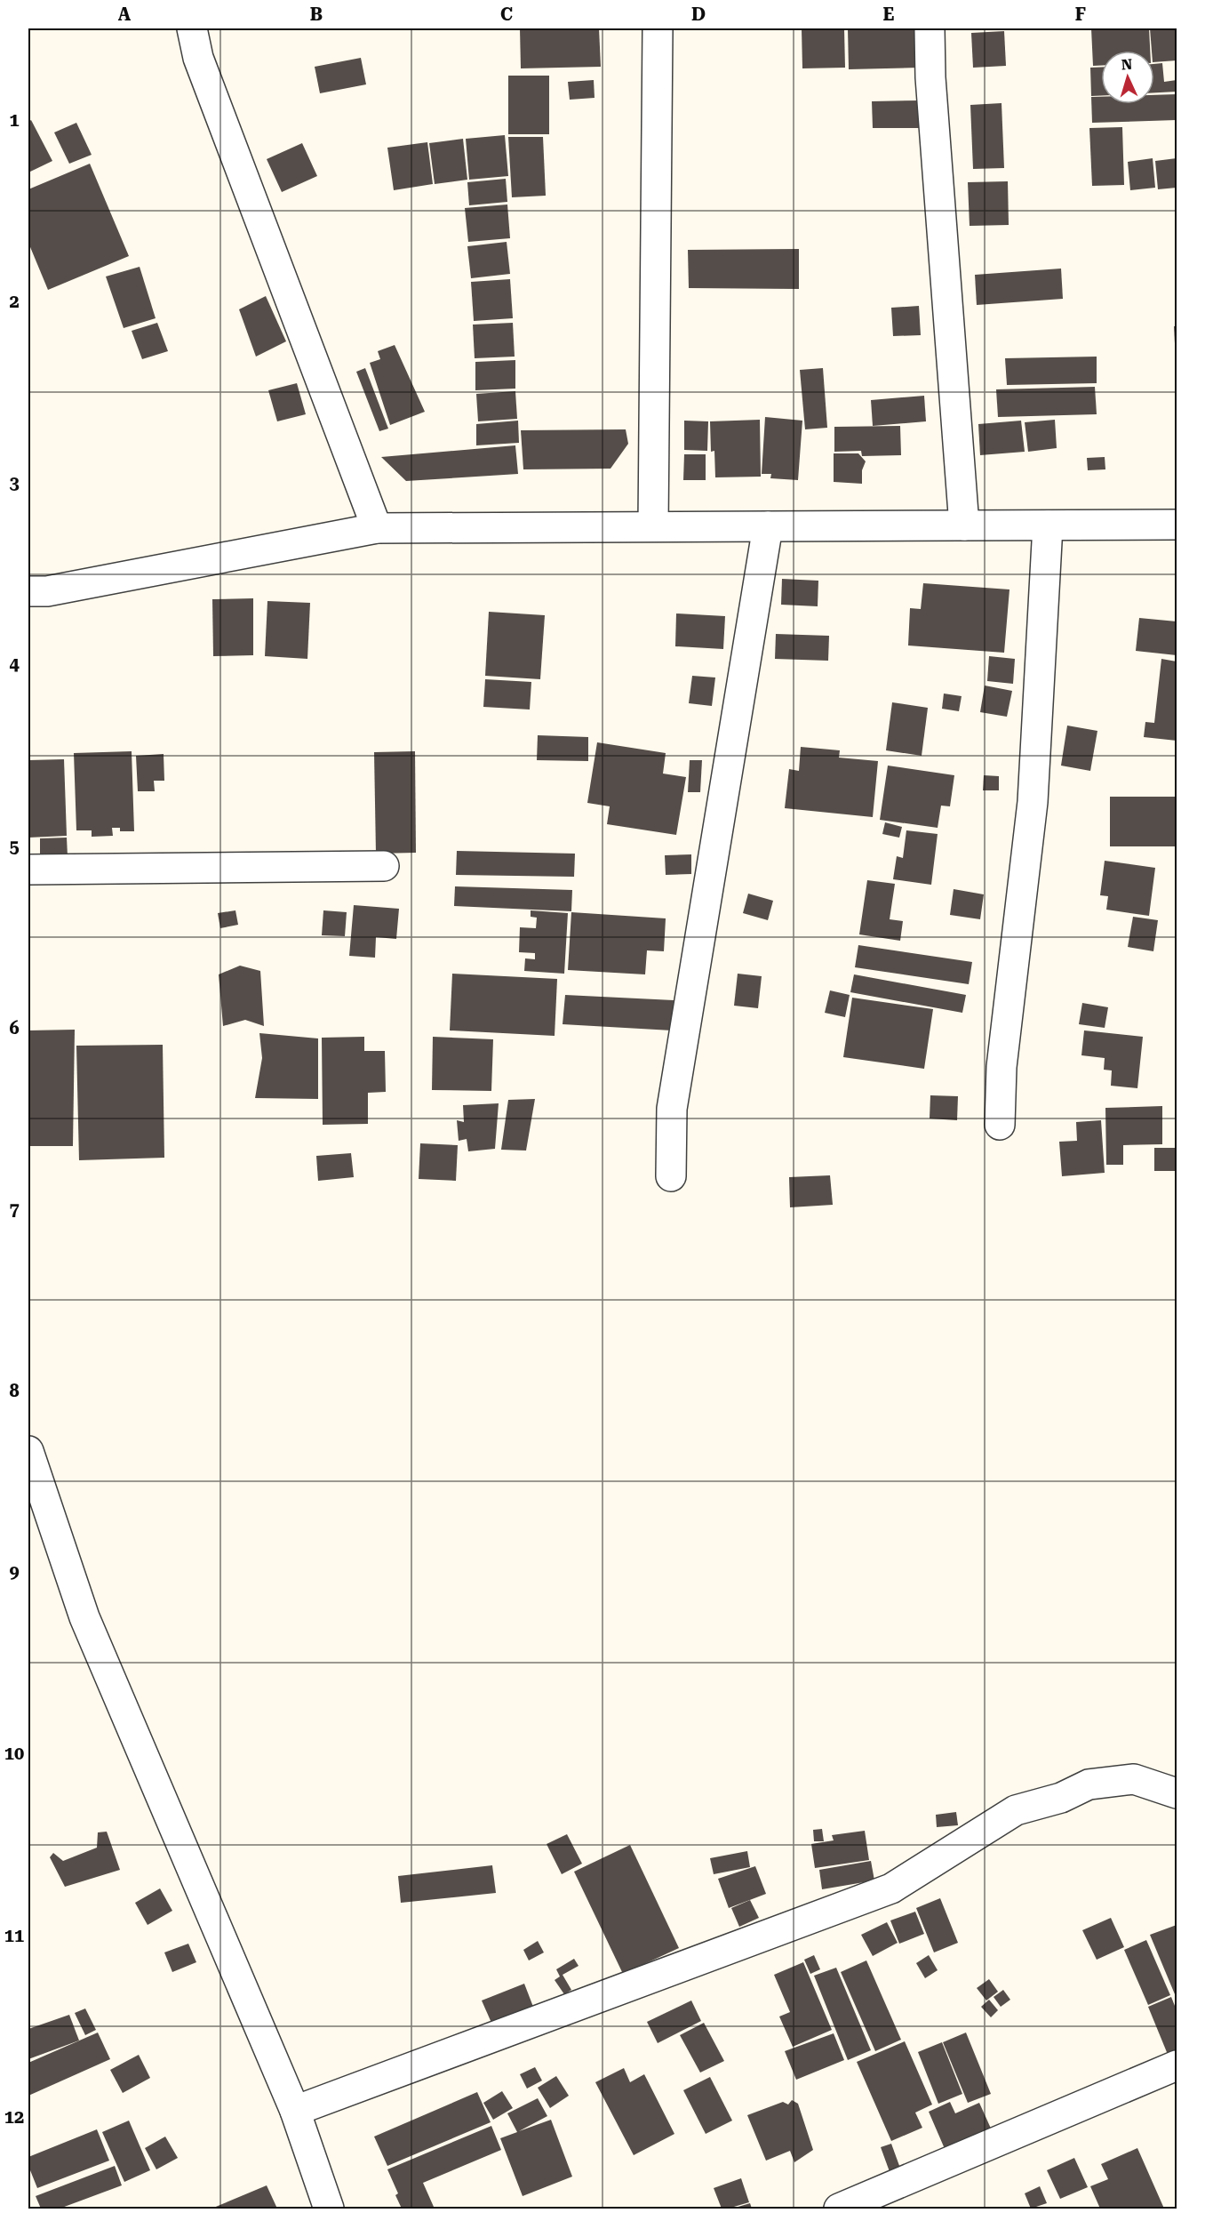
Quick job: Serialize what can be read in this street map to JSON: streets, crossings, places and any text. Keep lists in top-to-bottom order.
{
  "north": "top",
  "grid": {
    "columns": [
      "A",
      "B",
      "C",
      "D",
      "E",
      "F"
    ],
    "rows": [
      "1",
      "2",
      "3",
      "4",
      "5",
      "6",
      "7",
      "8",
      "9",
      "10",
      "11",
      "12"
    ]
  }
}
